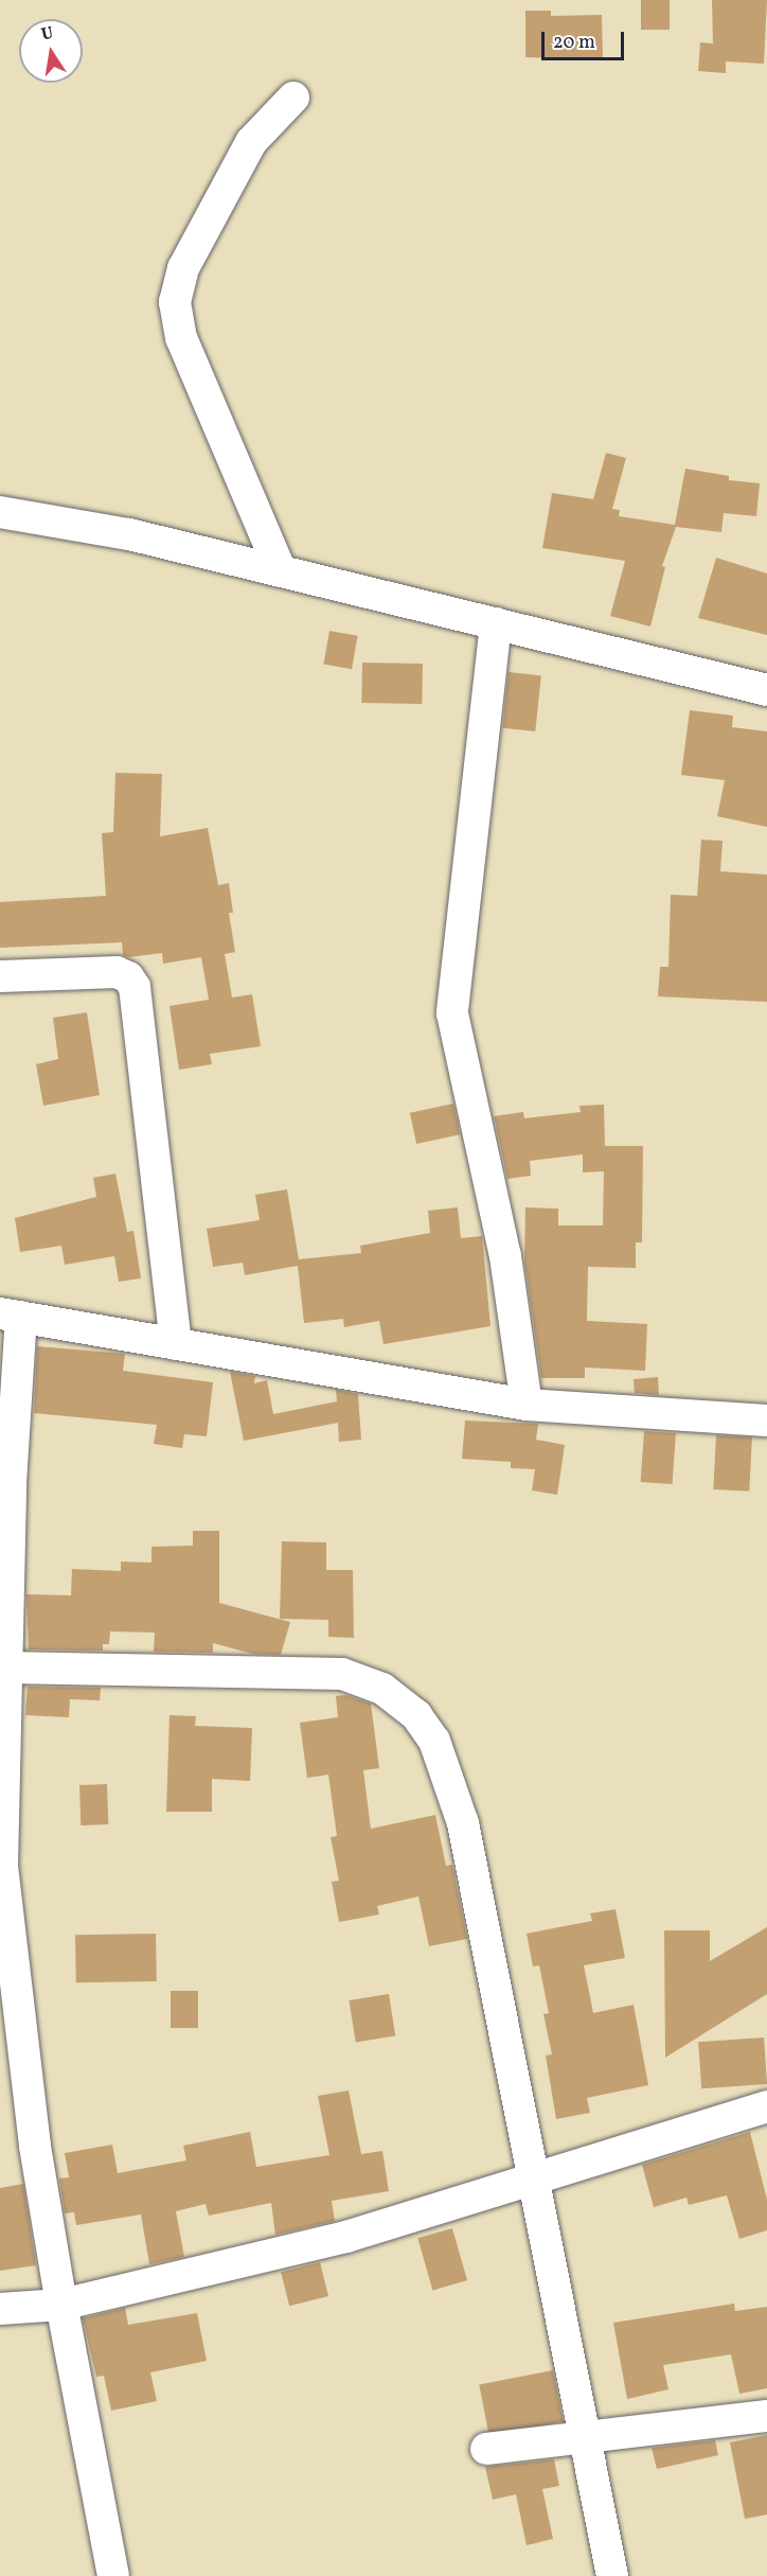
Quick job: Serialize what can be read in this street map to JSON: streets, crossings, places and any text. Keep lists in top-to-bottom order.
{
  "scale_bar": "20 m",
  "north": "top"
}
